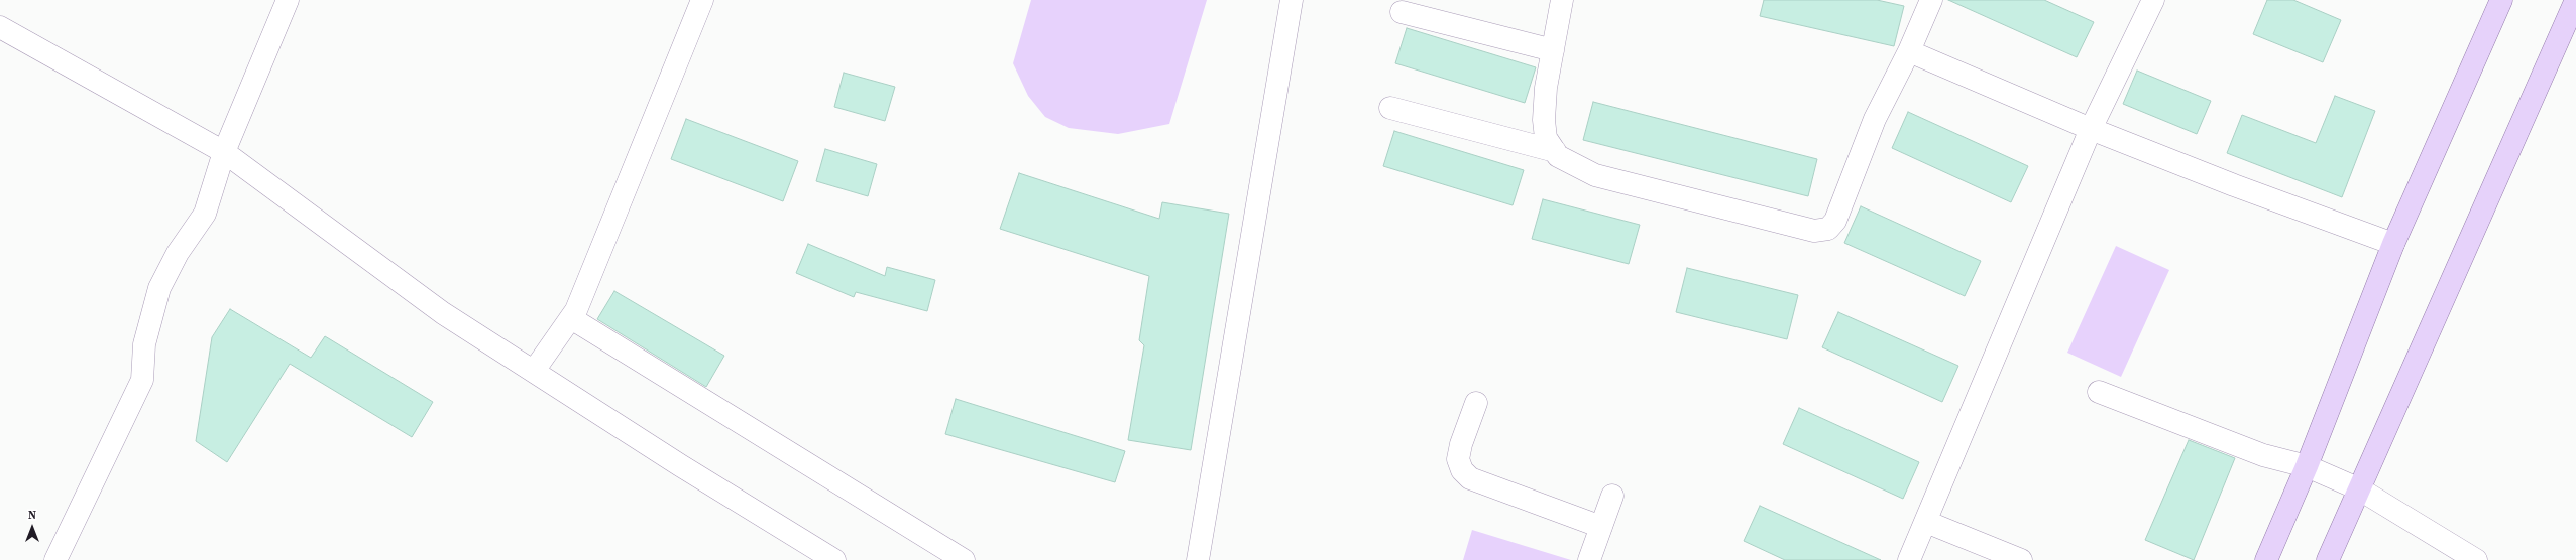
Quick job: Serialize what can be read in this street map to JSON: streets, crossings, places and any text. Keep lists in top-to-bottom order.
{
  "north": "top"
}
